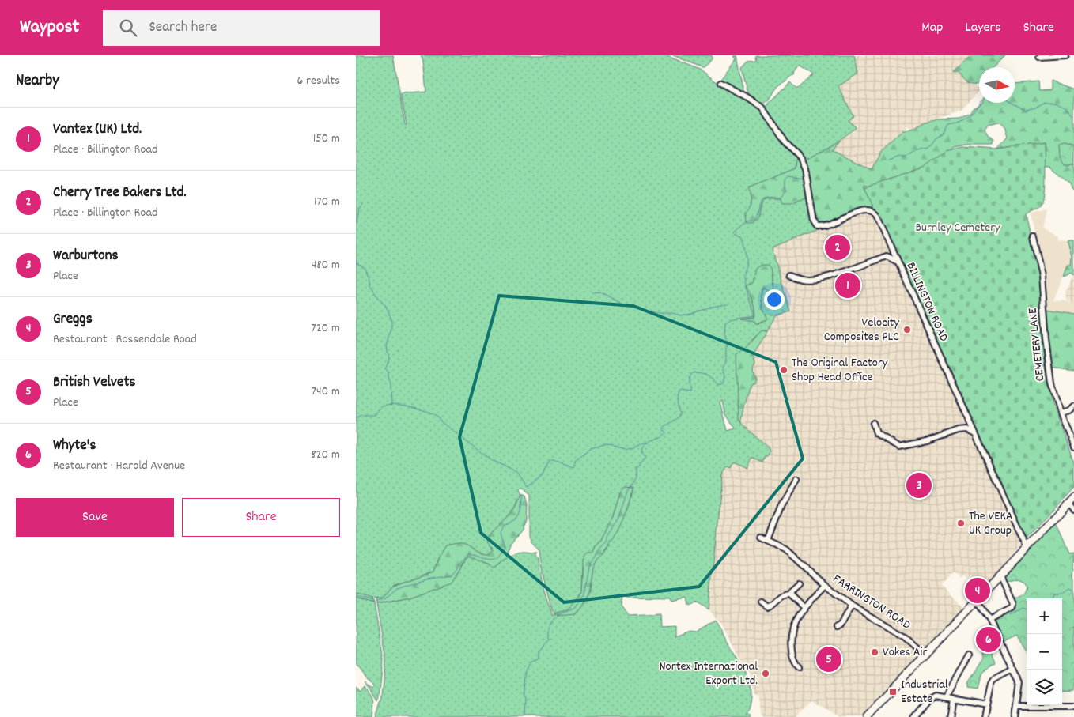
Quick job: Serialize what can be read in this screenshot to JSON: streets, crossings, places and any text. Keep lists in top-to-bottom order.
{
  "streets": {
    "street": ["BILLINGTON ROAD", "CEMETERY LANE", "FARRINGTON ROAD"]
  },
  "parks": ["Burnley Cemetery"],
  "places": {
    "other": [
      "Velocity Composites PLC",
      "The Original Factory Shop Head Office",
      "The VEKA UK Group",
      "Vokes Air",
      "Nortex International Export Ltd."
    ],
    "transit": ["Industrial Estate"]
  },
  "north": "right",
  "page": {
    "header": "Waypost",
    "search": "Search here",
    "nav": ["Map", "Layers", "Share"],
    "heading": ["Nearby", "6 results"],
    "list": [
      {
        "mark": "1",
        "name": "Vantex (UK) Ltd.",
        "note": "Place · Billington Road",
        "value": "150 m"
      },
      {
        "mark": "2",
        "name": "Cherry Tree Bakers Ltd.",
        "note": "Place · Billington Road",
        "value": "170 m"
      },
      {
        "mark": "3",
        "name": "Warburtons",
        "note": "Place",
        "value": "480 m"
      },
      {
        "mark": "4",
        "name": "Greggs",
        "note": "Restaurant · Rossendale Road",
        "value": "720 m"
      },
      {
        "mark": "5",
        "name": "British Velvets",
        "note": "Place",
        "value": "740 m"
      },
      {
        "mark": "6",
        "name": "Whyte's",
        "note": "Restaurant · Harold Avenue",
        "value": "820 m"
      }
    ],
    "pins": [
      "2",
      "1",
      "3",
      "4",
      "6",
      "5"
    ],
    "buttons": ["Save", "Share"],
    "map_buttons": ["+", "−"]
  }
}
